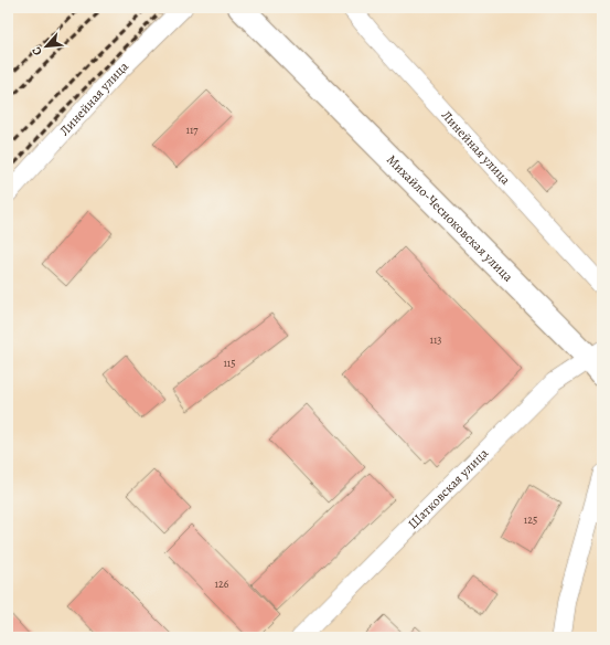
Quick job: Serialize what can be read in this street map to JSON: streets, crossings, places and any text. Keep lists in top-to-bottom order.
{
  "streets": {
    "street": ["Линейная улица", "Михайло-Чесноковская улица", "Шатковская улица"]
  },
  "crossings": [
    ["Михайло-Чесноковская улица", "Шатковская улица"]
  ],
  "house_numbers": [
    "117",
    "113",
    "115",
    "125",
    "126"
  ],
  "north": "bottom left"
}
